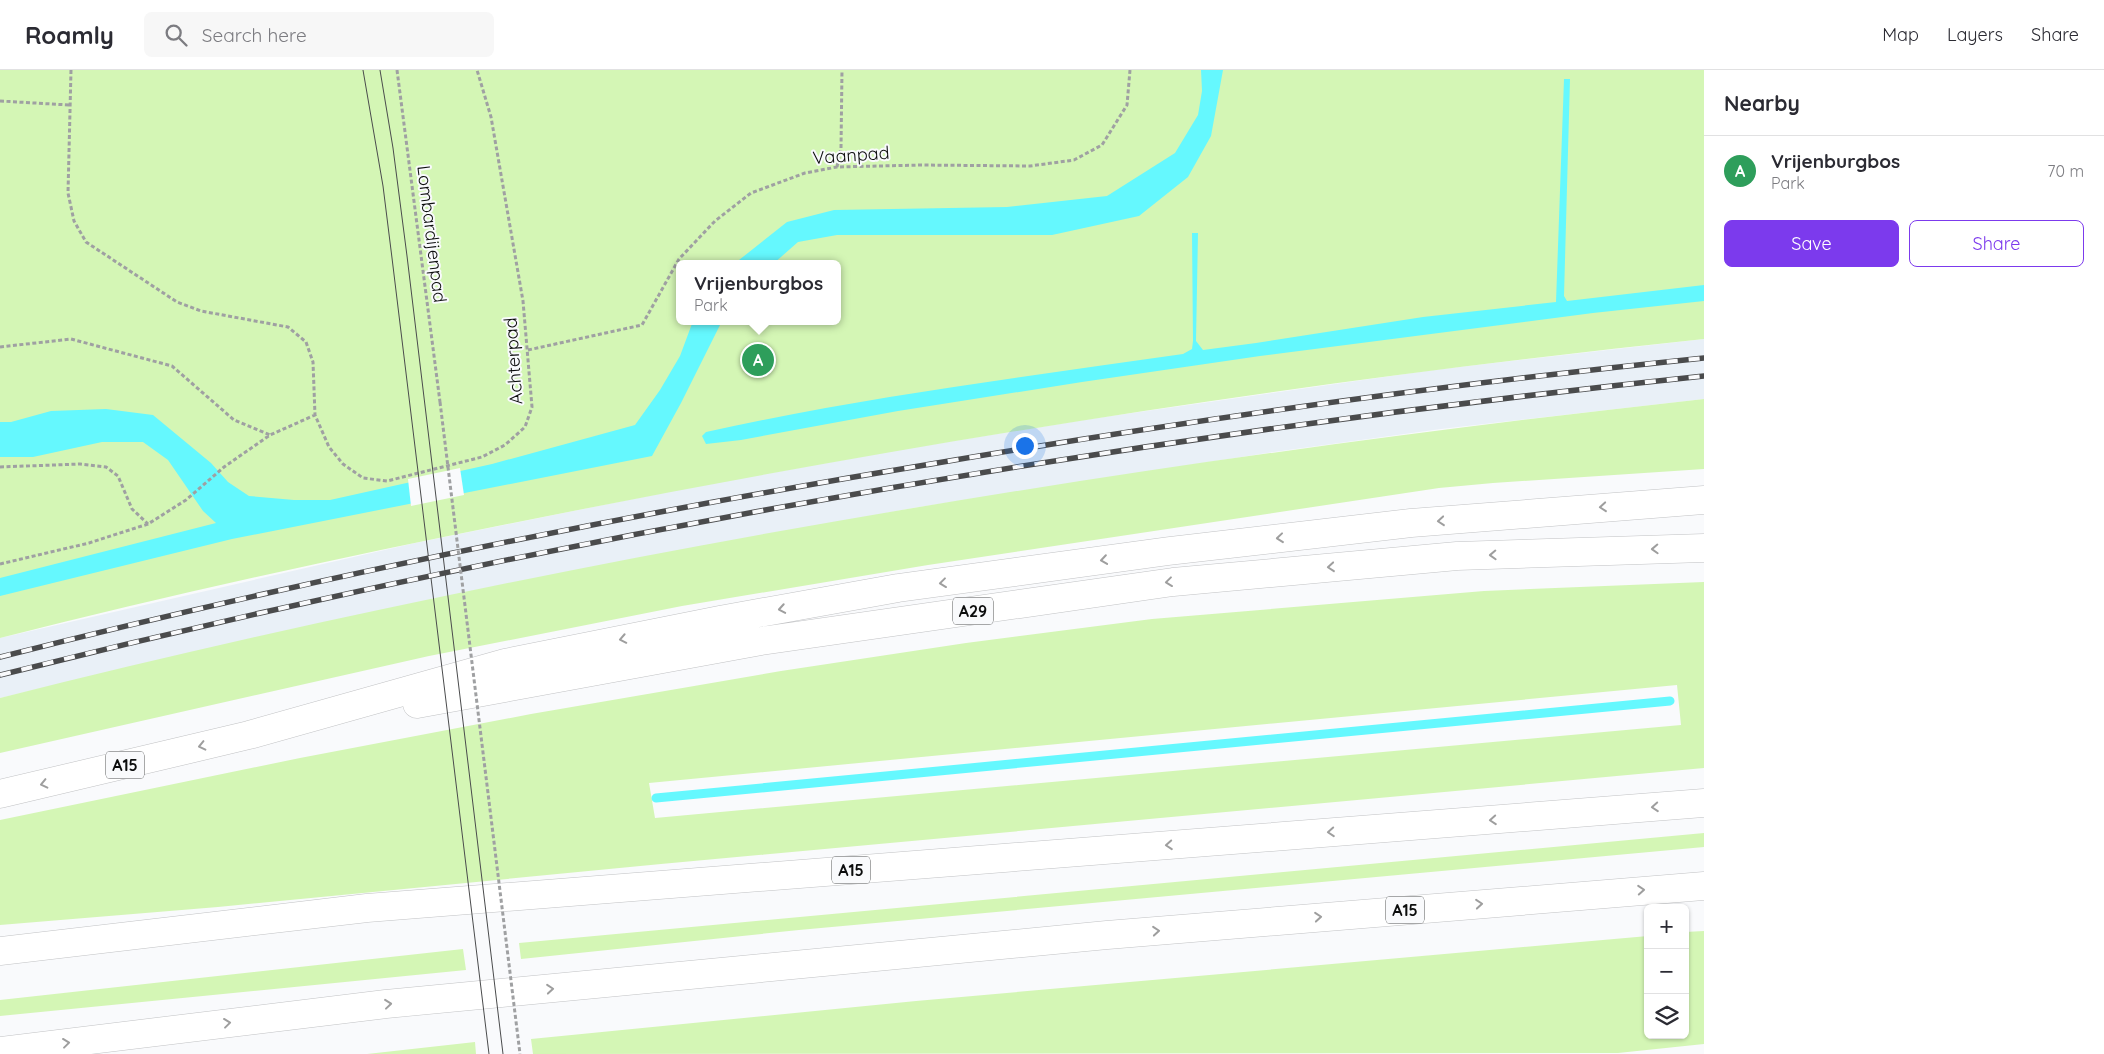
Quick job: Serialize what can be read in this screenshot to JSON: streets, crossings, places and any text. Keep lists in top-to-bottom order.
{
  "streets": {
    "highway": ["A29", "A15"],
    "path": ["Vaanpad", "Lombardijenpad", "Achterpad"]
  },
  "crossings": [
    ["Vaanpad", "Achterpad"],
    ["A29", "A15"]
  ],
  "page": {
    "header": "Roamly",
    "search": "Search here",
    "nav": ["Map", "Layers", "Share"],
    "heading": "Nearby",
    "list": [
      {
        "mark": "A",
        "name": "Vrijenburgbos",
        "note": "Park",
        "value": "70 m"
      }
    ],
    "buttons": ["Save", "Share"],
    "popup": ["Vrijenburgbos", "Park"],
    "pins": "A",
    "map_buttons": ["+", "−"]
  }
}
